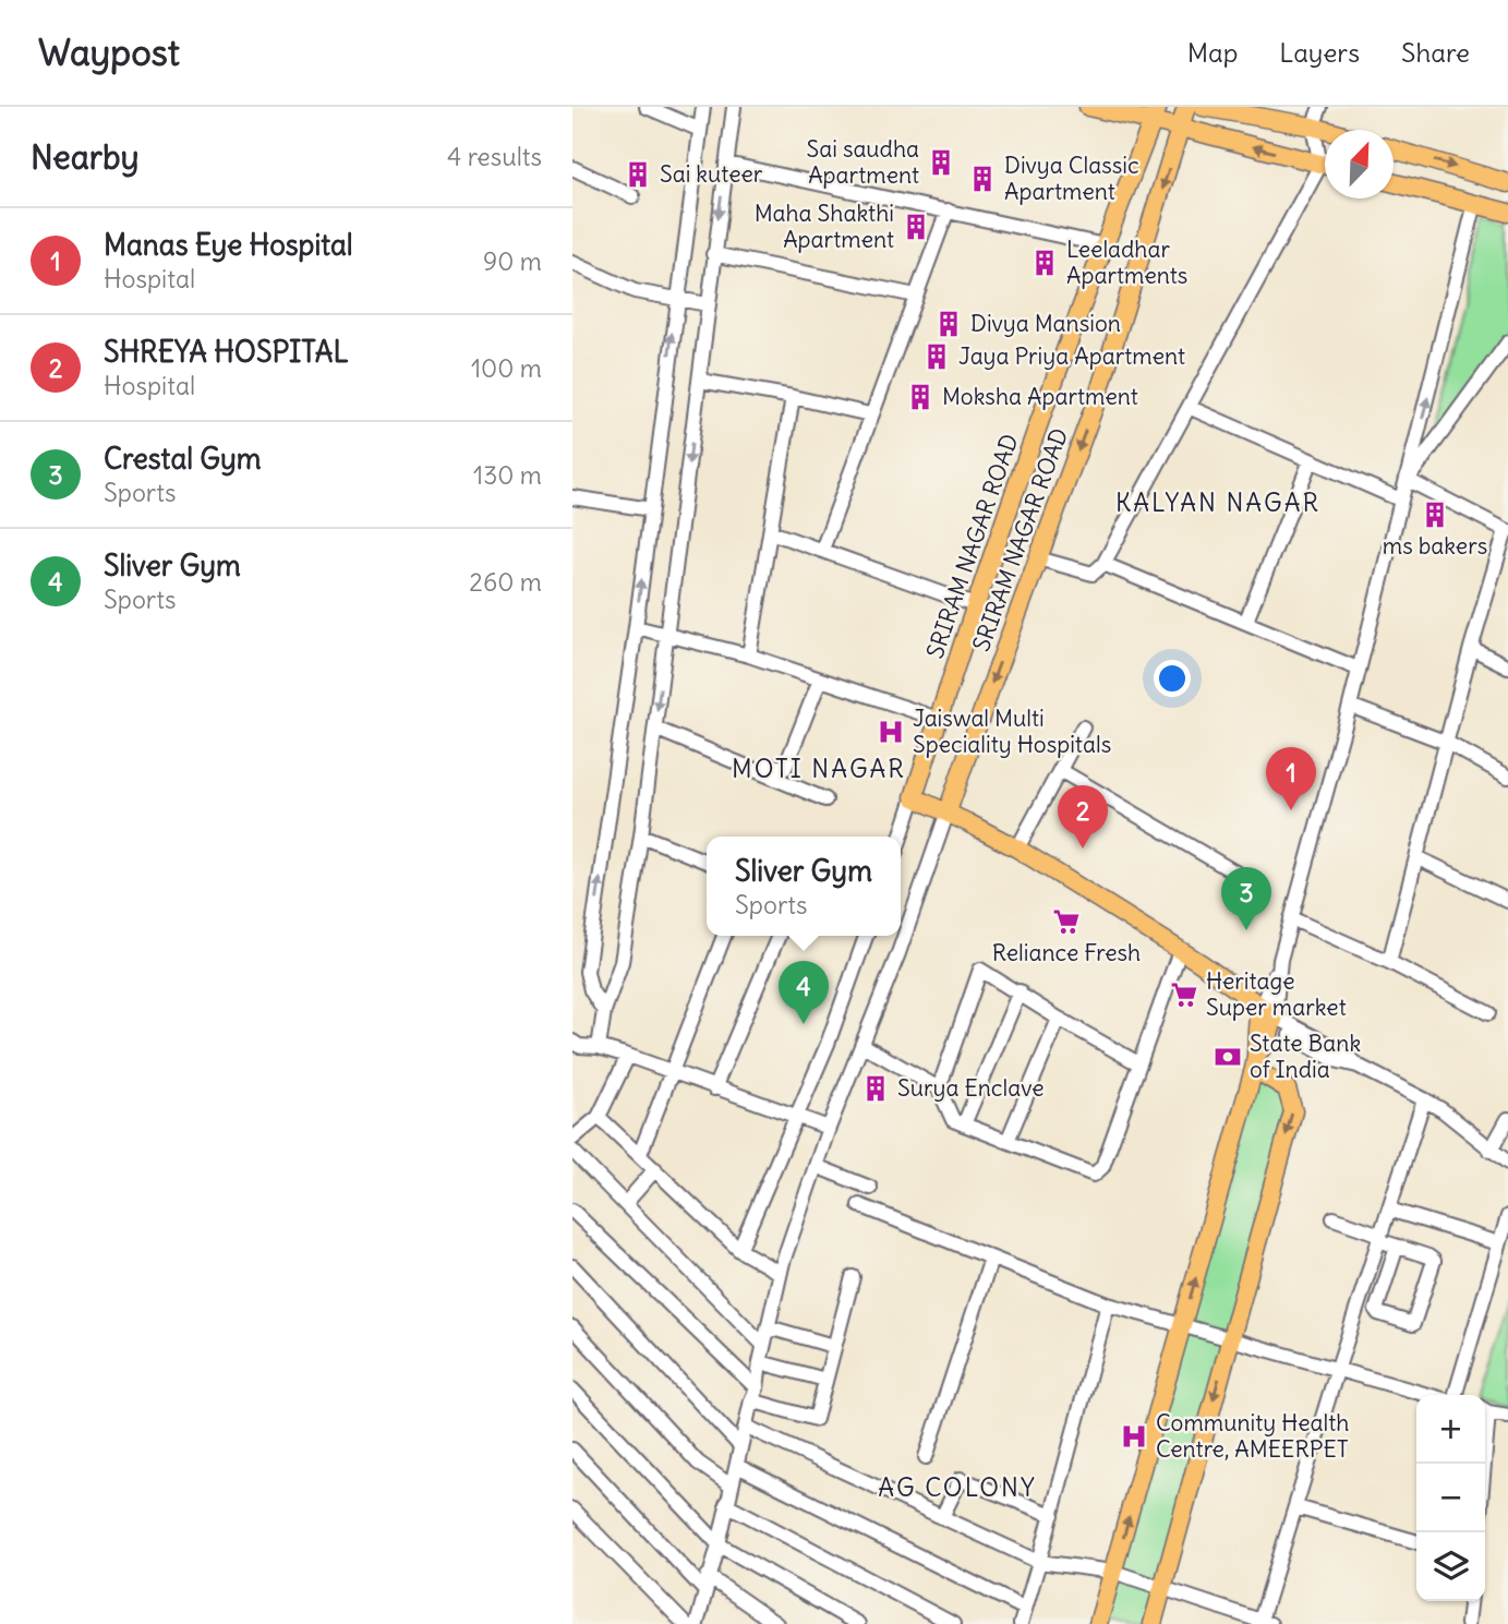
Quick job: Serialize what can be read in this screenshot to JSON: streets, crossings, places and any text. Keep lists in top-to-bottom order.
{
  "streets": {
    "main road": ["SRIRAM NAGAR ROAD"]
  },
  "districts": ["KALYAN NAGAR", "MOTI NAGAR", "AG COLONY"],
  "places": {
    "building": [
      "Sai saudha Apartment",
      "Sai kuteer",
      "Divya Classic Apartment",
      "Maha Shakthi Apartment",
      "Leeladhar Apartments",
      "Divya Mansion",
      "Jaya Priya Apartment",
      "Moksha Apartment",
      "ms bakers",
      "Surya Enclave"
    ],
    "hospital": ["Jaiswal Multi Speciality Hospitals", "Community Health Centre, AMEERPET"],
    "supermarket": ["Reliance Fresh", "Heritage Super market"],
    "bank": ["State Bank of India"]
  },
  "north": "top right",
  "page": {
    "header": "Waypost",
    "nav": ["Map", "Layers", "Share"],
    "heading": ["Nearby", "4 results"],
    "list": [
      {
        "mark": "1",
        "name": "Manas Eye Hospital",
        "note": "Hospital",
        "value": "90 m"
      },
      {
        "mark": "2",
        "name": "SHREYA HOSPITAL",
        "note": "Hospital",
        "value": "100 m"
      },
      {
        "mark": "3",
        "name": "Crestal Gym",
        "note": "Sports",
        "value": "130 m"
      },
      {
        "mark": "4",
        "name": "Sliver Gym",
        "note": "Sports",
        "value": "260 m"
      }
    ],
    "pins": [
      "1",
      "2",
      "3",
      "4"
    ],
    "popup": ["Sliver Gym", "Sports"],
    "map_buttons": ["+", "−"]
  }
}
